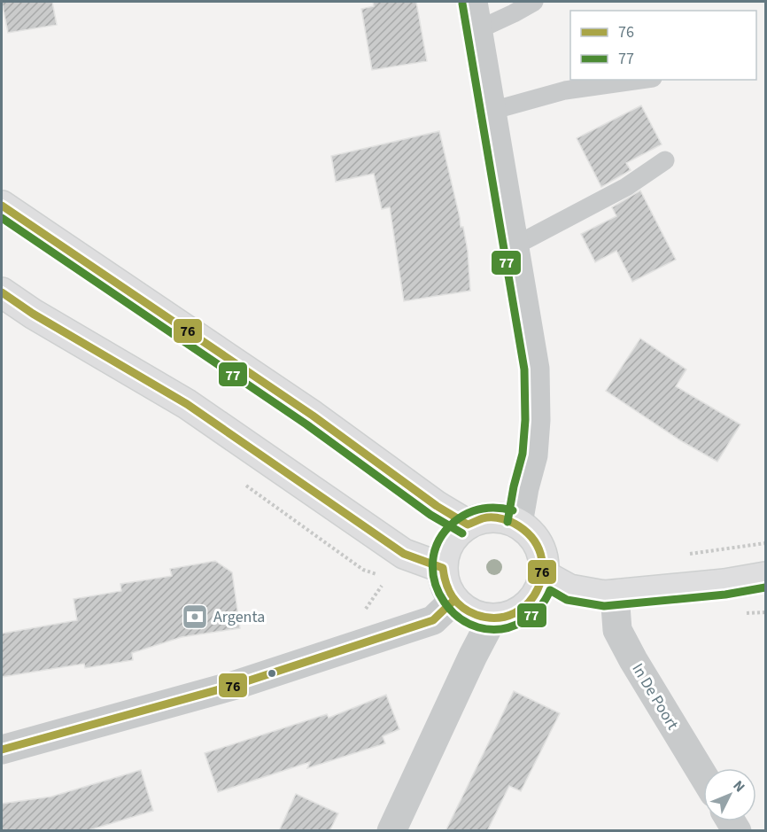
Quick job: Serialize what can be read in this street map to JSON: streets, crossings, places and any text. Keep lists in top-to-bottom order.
{
  "streets": {
    "street": ["In De Poort"]
  },
  "places": {
    "bank": ["Argenta"]
  },
  "lines": ["transit line 77", "transit line 76"],
  "legend": ["76", "77"],
  "north": "top right"
}
